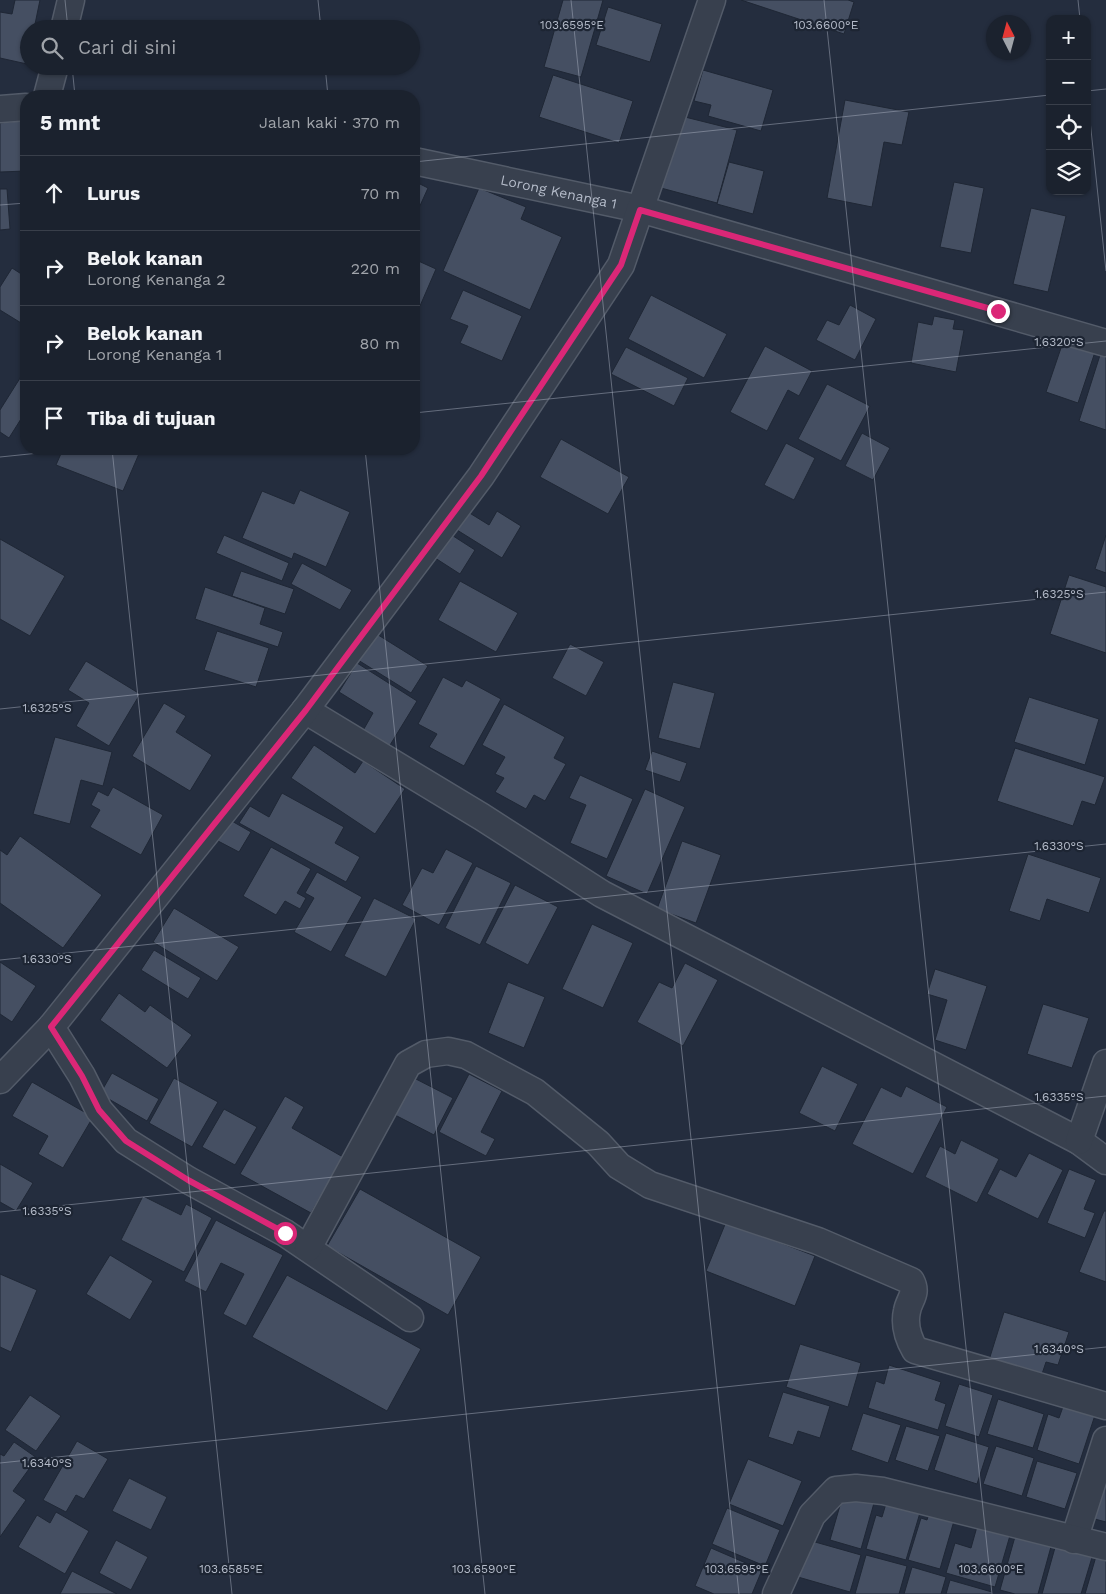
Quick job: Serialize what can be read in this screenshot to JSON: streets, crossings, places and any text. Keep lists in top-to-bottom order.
{
  "streets": {
    "street": ["Lorong Kenanga 1"]
  },
  "north": "top",
  "page": {
    "map_buttons": ["+", "−"],
    "search": "Cari di sini",
    "heading": ["5 mnt", "Jalan kaki · 370 m"],
    "list": [
      ["Lurus", "70 m"],
      ["Belok kanan", "Lorong Kenanga 2", "220 m"],
      ["Belok kanan", "Lorong Kenanga 1", "80 m"],
      "Tiba di tujuan"
    ]
  },
  "coordinates": [
    "103.6595°E",
    "103.6600°E",
    "1.6320°S",
    "1.6325°S",
    "1.6330°S",
    "1.6335°S",
    "1.6340°S",
    "103.6585°E",
    "103.6590°E"
  ]
}
